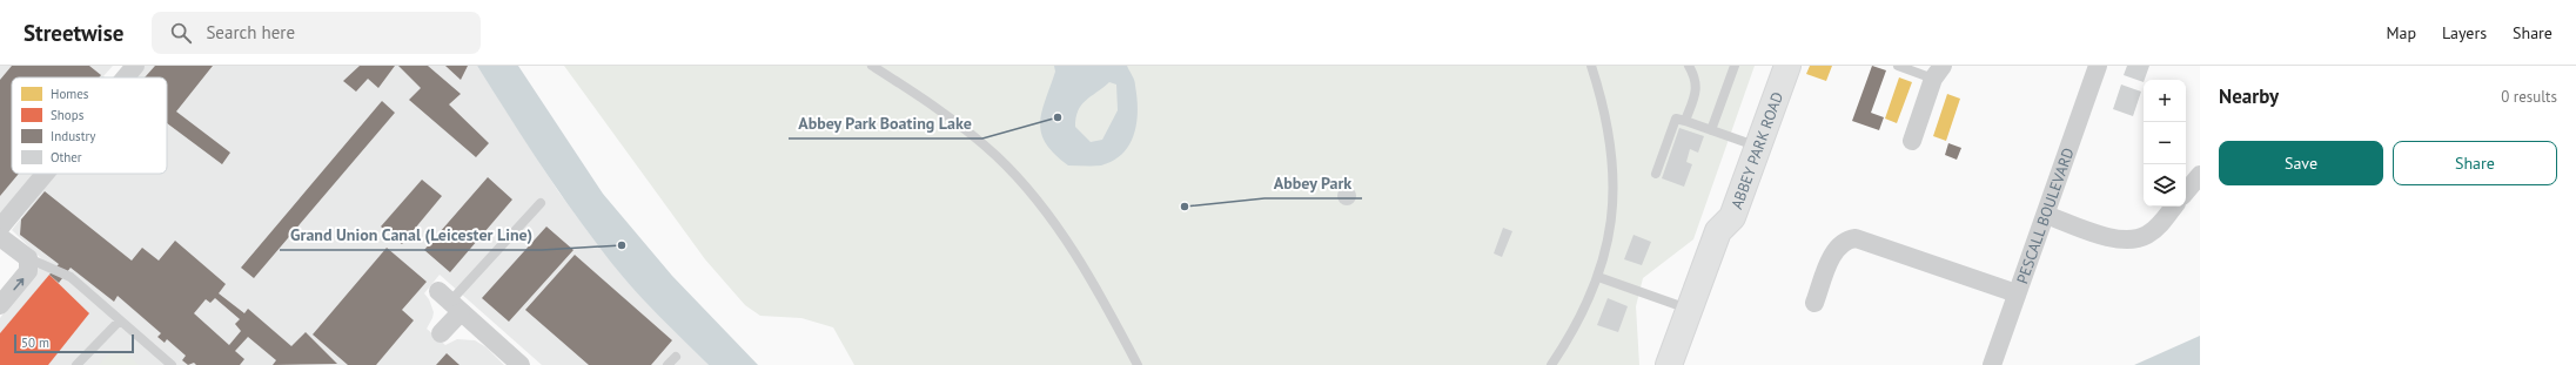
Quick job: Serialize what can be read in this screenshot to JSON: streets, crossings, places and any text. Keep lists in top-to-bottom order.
{
  "streets": {
    "main road": ["ABBEY PARK ROAD"],
    "street": ["PESCALL BOULEVARD"]
  },
  "places": ["Abbey Park Boating Lake", "Abbey Park", "Grand Union Canal (Leicester Line)"],
  "legend": [
    "Homes",
    "Shops",
    "Industry",
    "Other"
  ],
  "scale_bar": "50 m",
  "page": {
    "header": "Streetwise",
    "search": "Search here",
    "nav": ["Map", "Layers", "Share"],
    "heading": ["Nearby", "0 results"],
    "map_buttons": ["+", "−"],
    "buttons": ["Save", "Share"],
    "scale": "50 m"
  }
}
